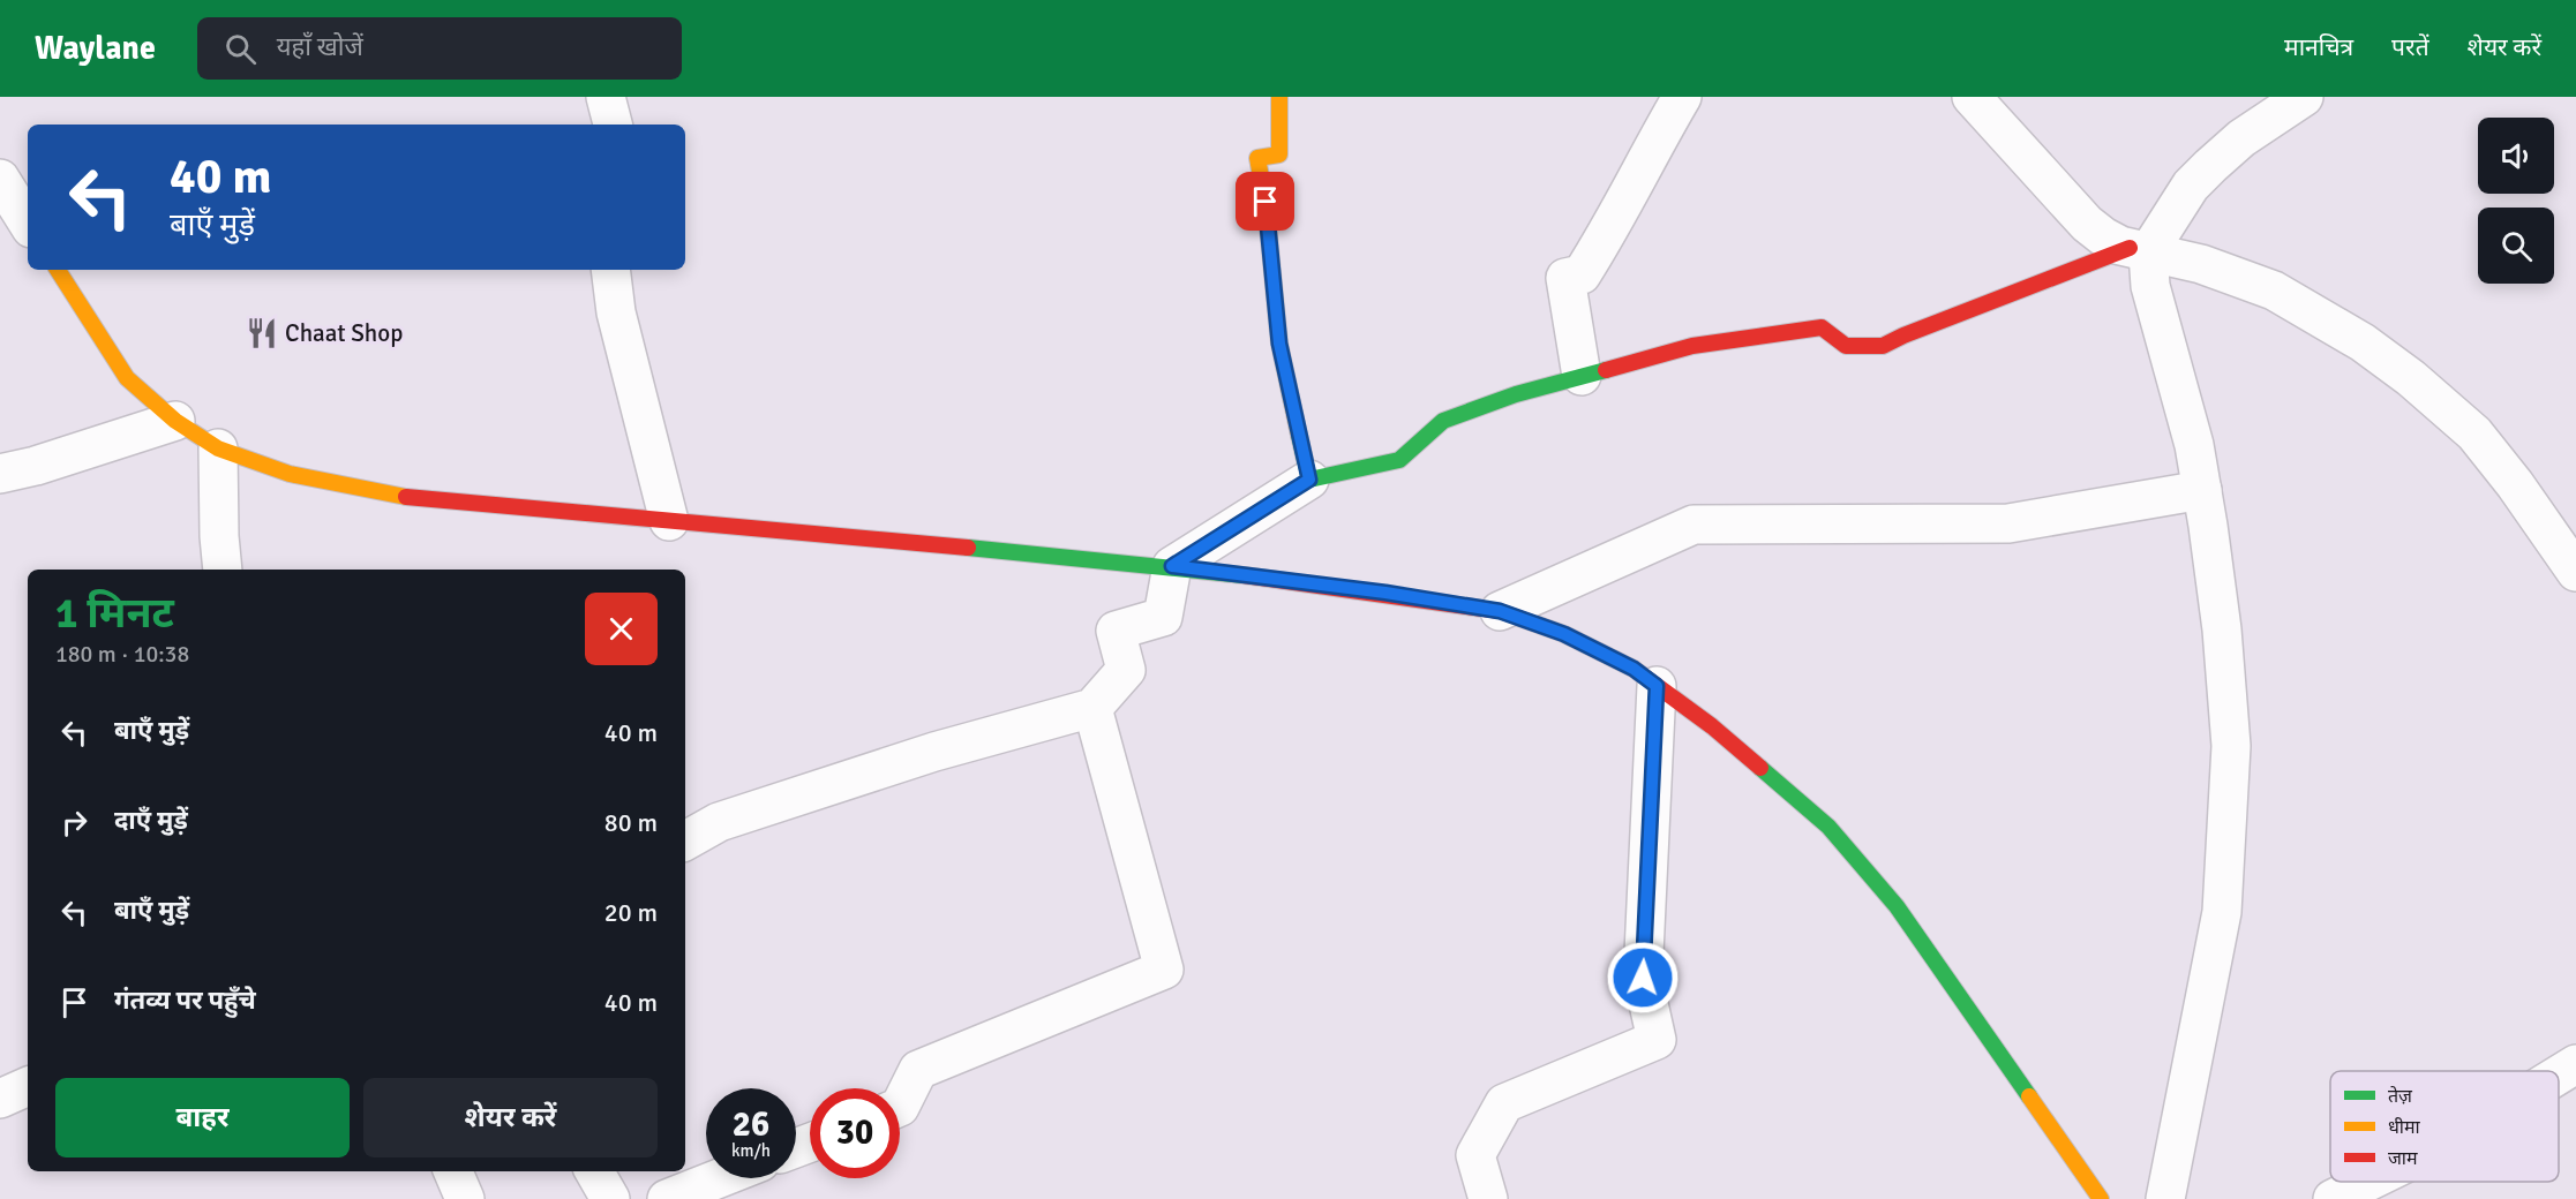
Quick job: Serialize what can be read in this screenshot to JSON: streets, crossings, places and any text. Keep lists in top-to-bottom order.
{
  "places": {
    "restaurant": ["Chaat Shop"]
  },
  "legend": ["तेज़", "धीमा", "जाम"],
  "page": {
    "header": "Waylane",
    "search": "यहाँ खोजें",
    "nav": ["मानचित्र", "परतें", "शेयर करें"],
    "turn": ["40 m", "बाएँ मुड़ें"],
    "heading": ["1 मिनट", "180 m · 10:38"],
    "list": [
      {
        "name": "बाएँ मुड़ें",
        "value": "40 m"
      },
      {
        "name": "दाएँ मुड़ें",
        "value": "80 m"
      },
      {
        "name": "बाएँ मुड़ें",
        "value": "20 m"
      },
      {
        "name": "गंतव्य पर पहुँचे",
        "value": "40 m"
      }
    ],
    "buttons": ["बाहर", "शेयर करें"],
    "speed": "26 km/h",
    "limit": "30"
  }
}
